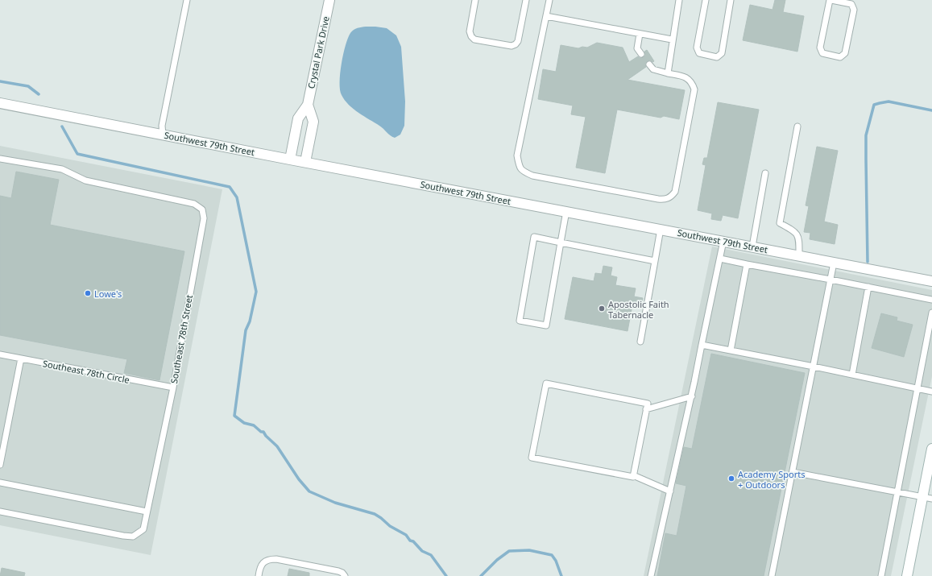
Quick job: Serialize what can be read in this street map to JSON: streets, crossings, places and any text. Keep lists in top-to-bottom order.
{
  "streets": {
    "street": ["Crystal Park Drive", "Southwest 79th Street"],
    "lane": ["Southeast 78th Street", "Southeast 78th Circle"]
  },
  "crossings": [
    ["Crystal Park Drive", "Southwest 79th Street"],
    ["Southeast 78th Street", "Southeast 78th Circle"]
  ],
  "places": ["Lowe's", "Apostolic Faith Tabernacle", "Academy Sports + Outdoors"]
}
